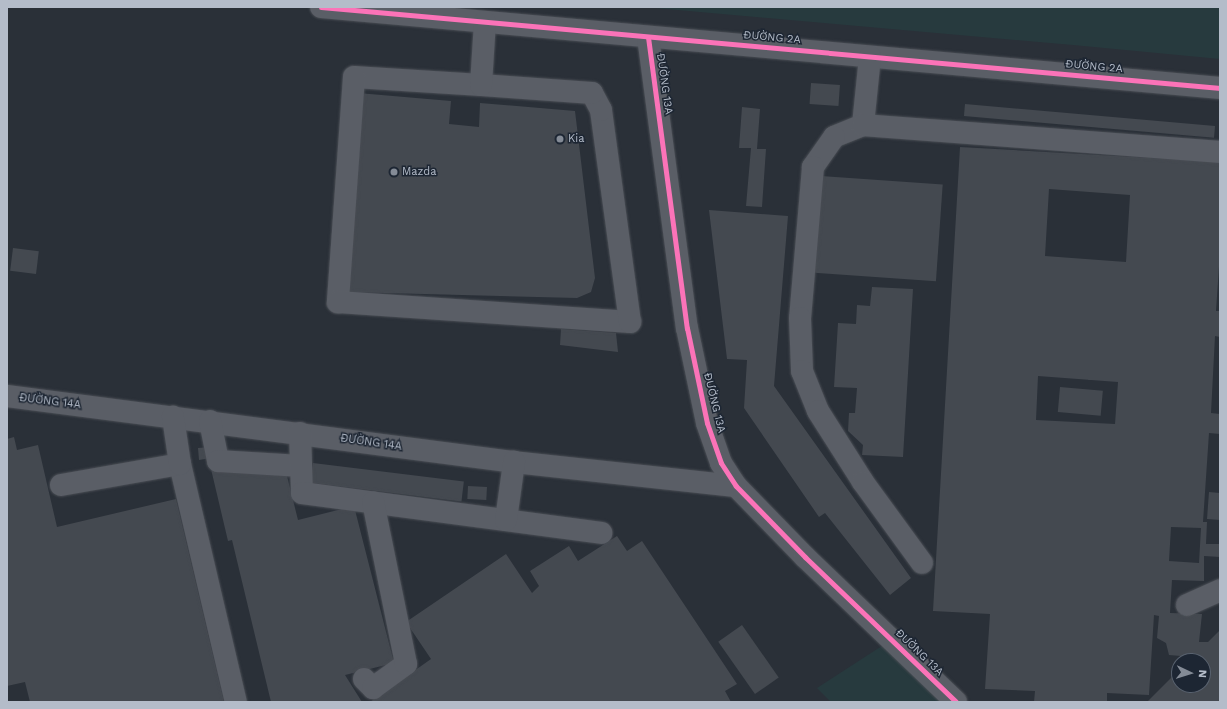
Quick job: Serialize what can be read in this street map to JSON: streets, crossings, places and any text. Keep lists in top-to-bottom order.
{
  "streets": {
    "street": ["ĐƯỜNG 2A", "ĐƯỜNG 13A", "ĐƯỜNG 14A"]
  },
  "crossings": [
    ["ĐƯỜNG 2A", "ĐƯỜNG 13A"],
    ["ĐƯỜNG 13A", "ĐƯỜNG 14A"]
  ],
  "places": ["Kia", "Mazda"],
  "north": "right"
}
